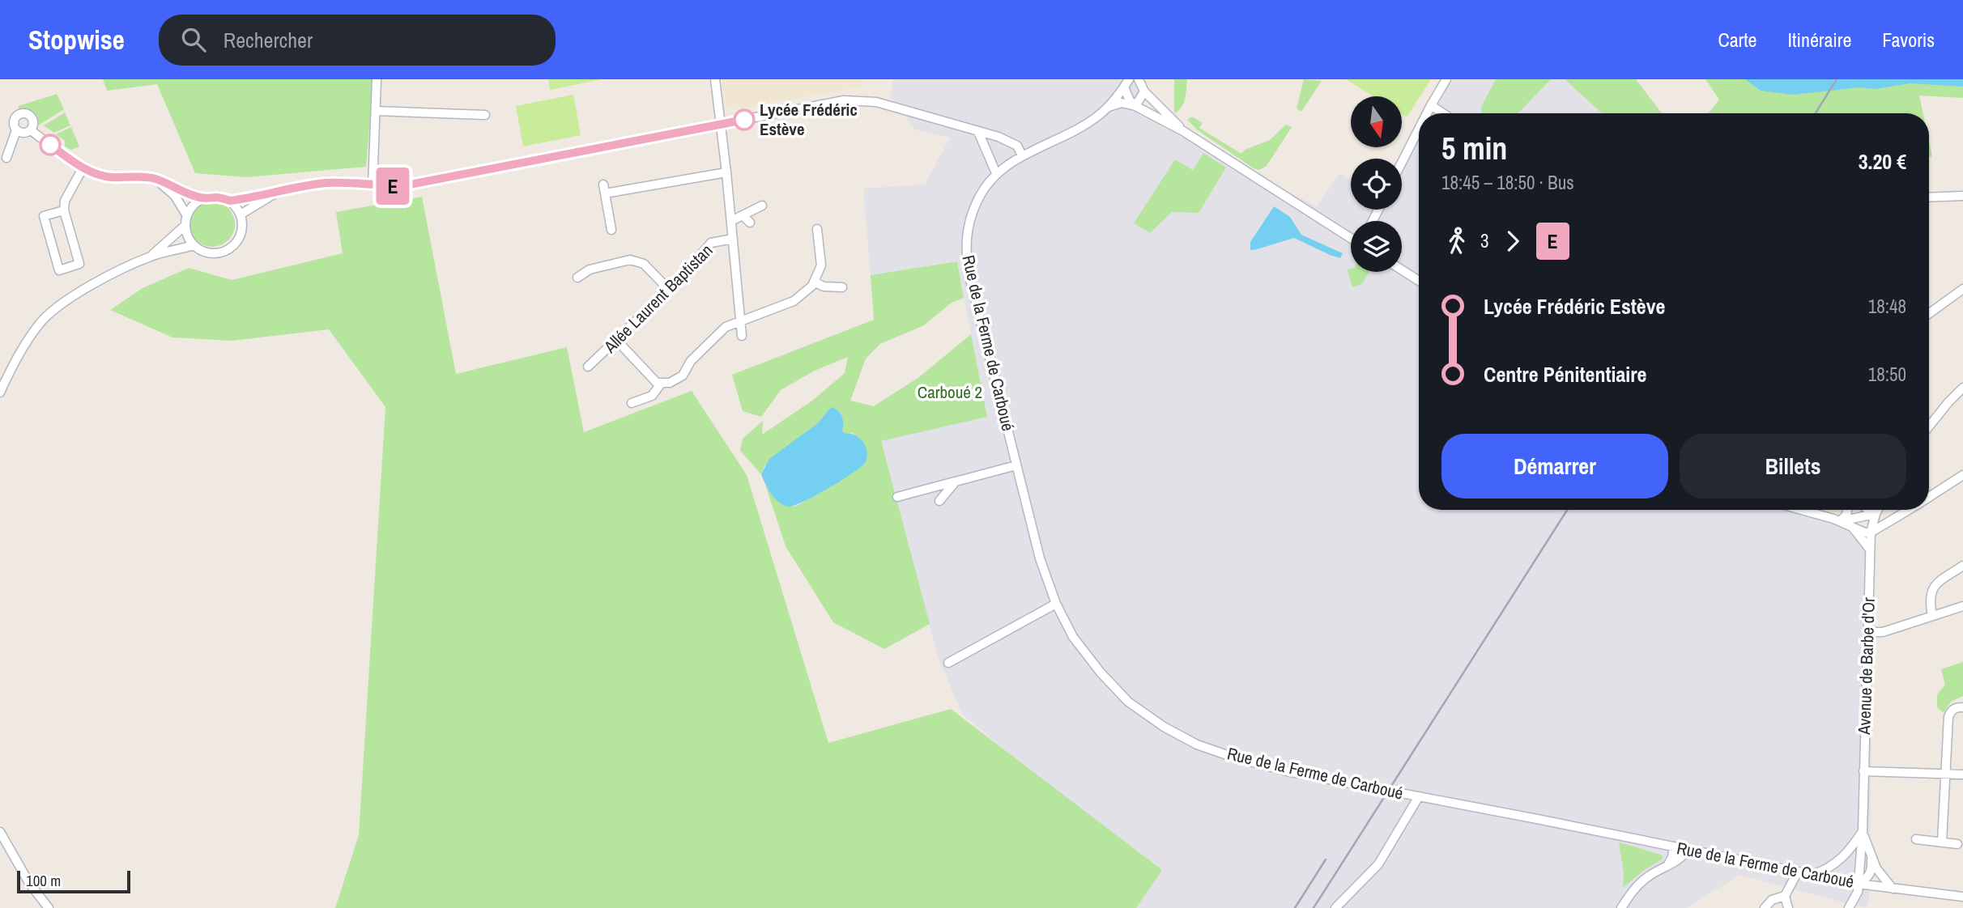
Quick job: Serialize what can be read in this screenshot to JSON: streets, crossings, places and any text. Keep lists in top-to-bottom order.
{
  "streets": {
    "street": ["Allée Laurent Baptistan", "Rue de la Ferme de Carboué", "Avenue de Barbe d'Or"]
  },
  "crossings": [
    ["Rue de la Ferme de Carboué", "Avenue de Barbe d'Or"]
  ],
  "parks": ["Carboué 2"],
  "places": ["Lycée Frédéric Estève"],
  "lines": ["bus line E"],
  "scale_bar": "100 m",
  "north": "bottom",
  "page": {
    "header": "Stopwise",
    "search": "Rechercher",
    "nav": ["Carte", "Itinéraire", "Favoris"],
    "on_map": "E",
    "heading": ["5 min", "18:45 – 18:50 · Bus", "3.20 €"],
    "legs": ["3", "E"],
    "list": [
      {
        "name": "Lycée Frédéric Estève",
        "value": "18:48"
      },
      {
        "name": "Centre Pénitentiaire",
        "value": "18:50"
      }
    ],
    "buttons": ["Démarrer", "Billets"],
    "scale": "100 m"
  }
}
